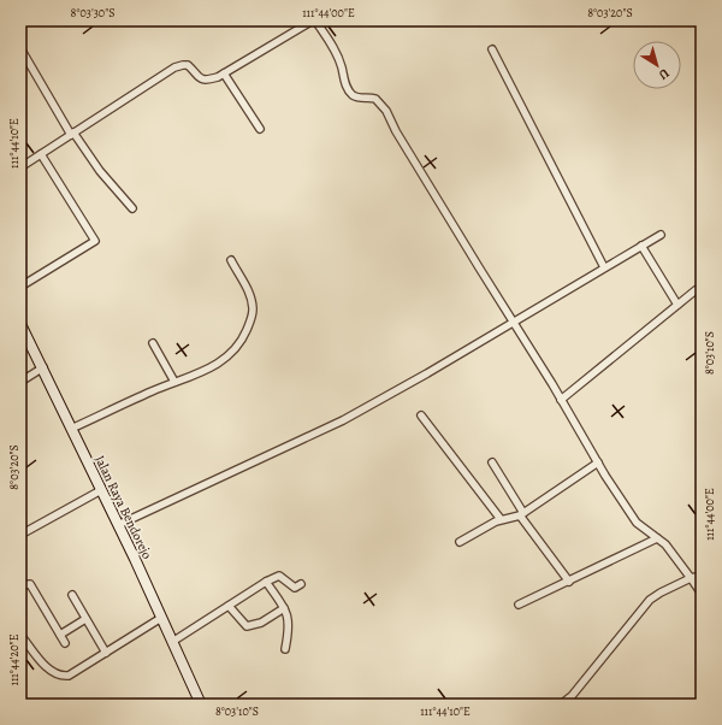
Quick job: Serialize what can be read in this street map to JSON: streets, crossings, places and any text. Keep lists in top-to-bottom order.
{
  "streets": {
    "main road": ["Jalan Raya Bendorejo"]
  },
  "north": "bottom right",
  "coordinates": [
    "8°03'30\"S",
    "111°44'00\"E",
    "8°03'20\"S",
    "111°44'10\"E",
    "8°03'10\"S",
    "111°44'20\"E"
  ]
}
